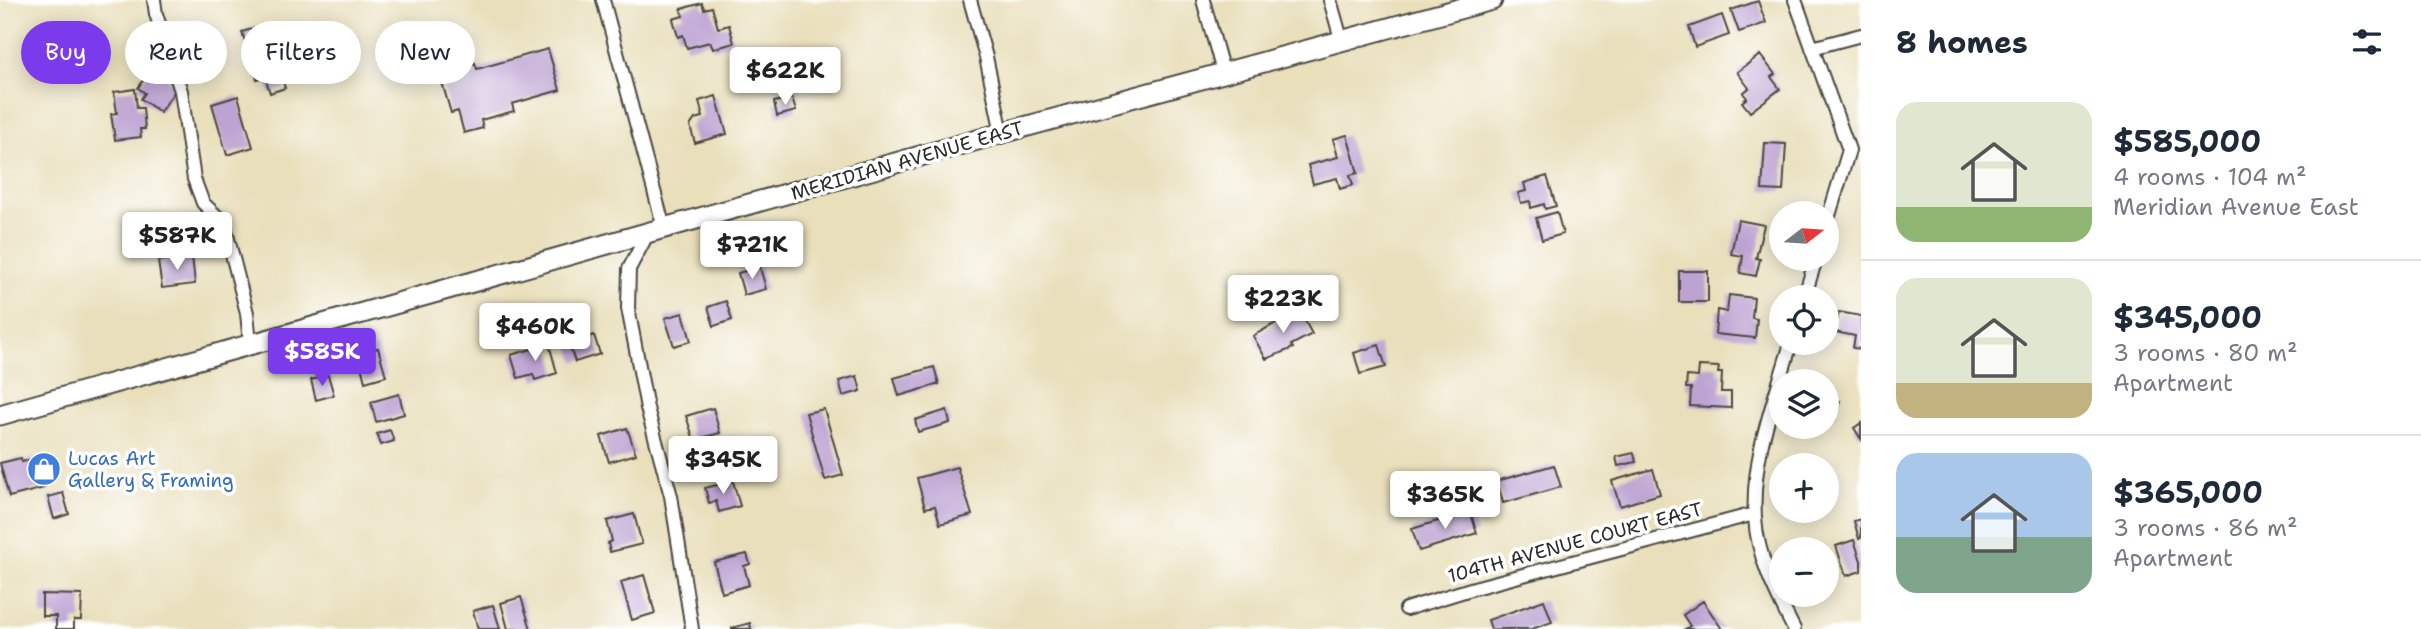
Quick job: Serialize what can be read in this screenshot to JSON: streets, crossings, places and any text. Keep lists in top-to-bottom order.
{
  "streets": {
    "main road": ["MERIDIAN AVENUE EAST"],
    "street": ["104TH AVENUE COURT EAST"]
  },
  "places": {
    "shop": ["Lucas Art Gallery & Framing"]
  },
  "north": "right",
  "page": {
    "heading": "8 homes",
    "chip": [
      "Buy",
      "Rent",
      "Filters",
      "New"
    ],
    "price": [
      "$622K",
      "$587K",
      "$721K",
      "$223K",
      "$460K",
      "$585K",
      "$345K",
      "$365K"
    ],
    "list": [
      {
        "name": "$585,000",
        "note": "4 rooms · 104 m² · Meridian Avenue East"
      },
      {
        "name": "$345,000",
        "note": "3 rooms · 80 m² · Apartment"
      },
      {
        "name": "$365,000",
        "note": "3 rooms · 86 m² · Apartment"
      }
    ],
    "map_buttons": ["+", "−"]
  }
}
